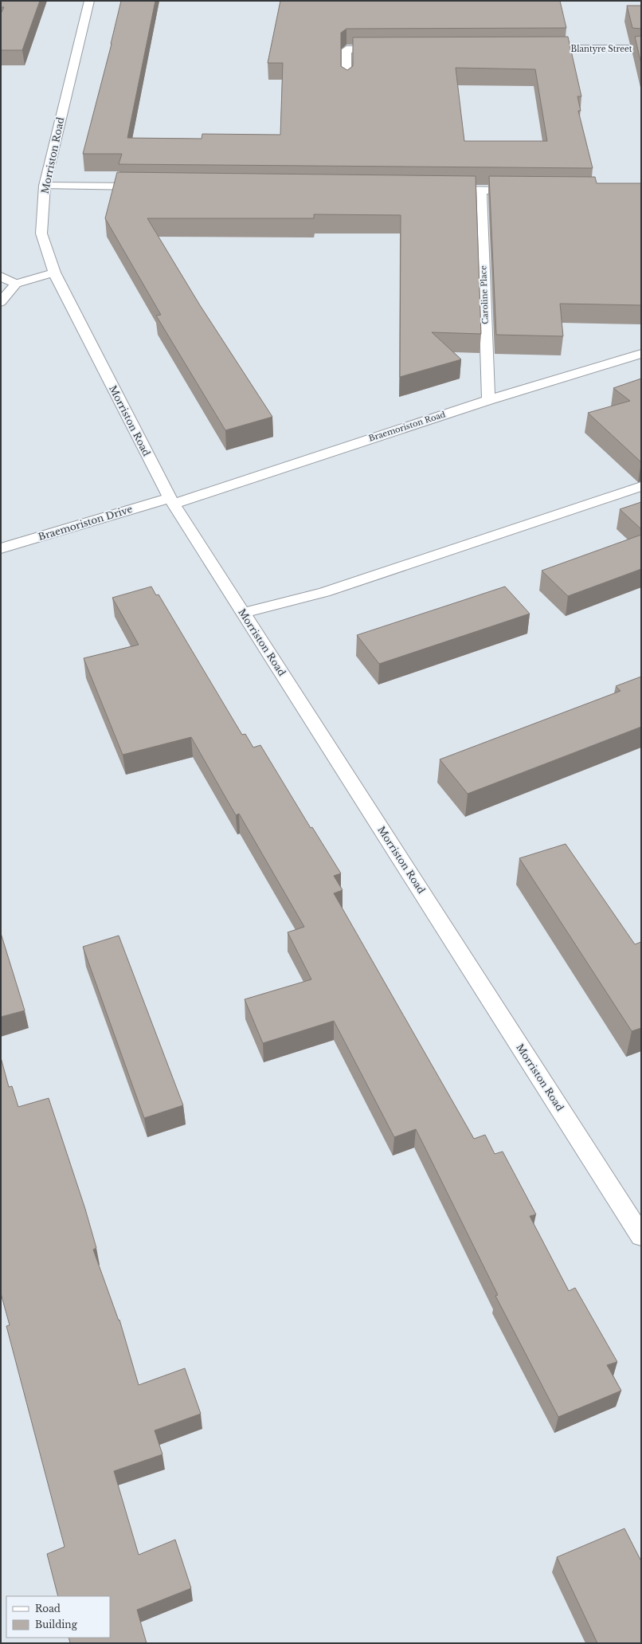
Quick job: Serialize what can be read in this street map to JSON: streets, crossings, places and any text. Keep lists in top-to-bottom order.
{
  "streets": {
    "street": [
      "Blantyre Street",
      "Morriston Road",
      "Caroline Place",
      "Braemoriston Road",
      "Braemoriston Drive"
    ]
  },
  "crossings": [
    ["Morriston Road", "Braemoriston Road"],
    ["Morriston Road", "Braemoriston Drive"],
    ["Caroline Place", "Braemoriston Road"],
    ["Braemoriston Road", "Braemoriston Drive"]
  ],
  "legend": ["Road", "Building"]
}
